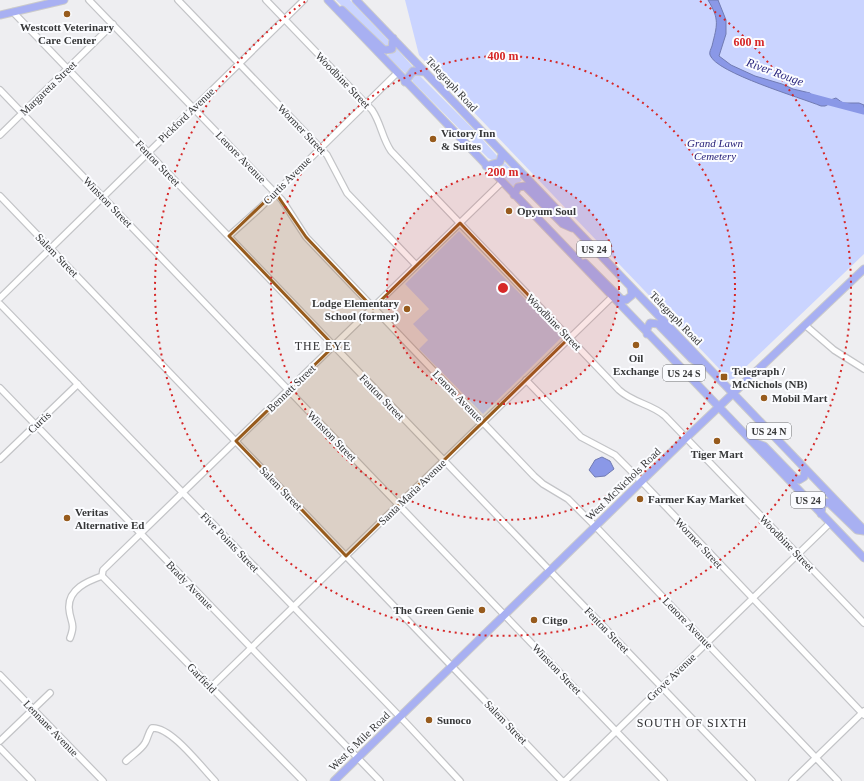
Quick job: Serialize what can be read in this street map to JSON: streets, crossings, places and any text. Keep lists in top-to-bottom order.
{
  "streets": {
    "main road": [
      "Telegraph Road",
      "US 24",
      "US 24 S",
      "US 24 N",
      "West McNichols Road",
      "West 6 Mile Road"
    ],
    "street": [
      "Woodbine Street",
      "Margareta Street",
      "Pickford Avenue",
      "Wormer Street",
      "Lenore Avenue",
      "Fenton Street",
      "Curtis Avenue",
      "Winston Street",
      "Salem Street",
      "Bennett Street",
      "Curtis",
      "Santa Maria Avenue",
      "Five Points Street",
      "Brady Avenue",
      "Grove Avenue",
      "Garfield",
      "Lennane Avenue"
    ]
  },
  "crossings": [
    ["Woodbine Street", "Pickford Avenue"],
    ["Woodbine Street", "Curtis Avenue"],
    ["Woodbine Street", "Bennett Street"],
    ["Woodbine Street", "West McNichols Road"],
    ["Woodbine Street", "Santa Maria Avenue"],
    ["Woodbine Street", "Grove Avenue"],
    ["Telegraph Road", "US 24"],
    ["Telegraph Road", "US 24 S"],
    ["Telegraph Road", "West McNichols Road"],
    ["Margareta Street", "Lenore Avenue"],
    ["Margareta Street", "Fenton Street"],
    ["Margareta Street", "Winston Street"],
    ["Pickford Avenue", "Wormer Street"],
    ["Pickford Avenue", "Lenore Avenue"],
    ["Pickford Avenue", "Fenton Street"],
    ["Pickford Avenue", "Winston Street"],
    ["Pickford Avenue", "Salem Street"],
    ["Wormer Street", "Curtis Avenue"],
    ["Wormer Street", "Bennett Street"],
    ["Wormer Street", "West McNichols Road"],
    ["Wormer Street", "Santa Maria Avenue"],
    ["Wormer Street", "Grove Avenue"],
    ["Lenore Avenue", "Curtis Avenue"],
    ["Lenore Avenue", "Bennett Street"],
    ["Lenore Avenue", "West McNichols Road"],
    ["Lenore Avenue", "Santa Maria Avenue"],
    ["Lenore Avenue", "Grove Avenue"],
    ["Fenton Street", "Curtis Avenue"],
    ["Fenton Street", "Bennett Street"],
    ["Fenton Street", "West McNichols Road"],
    ["Fenton Street", "Santa Maria Avenue"],
    ["Fenton Street", "Grove Avenue"],
    ["Curtis Avenue", "US 24"],
    ["Winston Street", "Bennett Street"],
    ["Winston Street", "West McNichols Road"],
    ["Winston Street", "Santa Maria Avenue"],
    ["Winston Street", "Grove Avenue"],
    ["US 24", "US 24 S"],
    ["US 24", "Bennett Street"],
    ["US 24", "Santa Maria Avenue"],
    ["US 24", "Grove Avenue"],
    ["Salem Street", "Bennett Street"],
    ["Salem Street", "West McNichols Road"],
    ["Salem Street", "Santa Maria Avenue"],
    ["Salem Street", "Grove Avenue"],
    ["US 24 S", "West McNichols Road"],
    ["Bennett Street", "Five Points Street"],
    ["Bennett Street", "Brady Avenue"],
    ["Bennett Street", "Garfield"],
    ["Curtis", "Five Points Street"],
    ["Curtis", "Brady Avenue"],
    ["West McNichols Road", "Five Points Street"],
    ["West McNichols Road", "West 6 Mile Road"],
    ["Santa Maria Avenue", "Five Points Street"],
    ["Santa Maria Avenue", "Brady Avenue"],
    ["Santa Maria Avenue", "Garfield"],
    ["Five Points Street", "West 6 Mile Road"],
    ["Brady Avenue", "West 6 Mile Road"]
  ],
  "districts": ["THE EYE", "SOUTH OF SIXTH"],
  "water": ["River Rouge"],
  "parks": ["Grand Lawn Cemetery"],
  "places": {
    "other": [
      "Westcott Veterinary Care Center",
      "Victory Inn & Suites",
      "Opyum Soul",
      "Lodge Elementary School (former)",
      "Oil Exchange",
      "Mobil Mart",
      "Tiger Mart",
      "Farmer Kay Market",
      "Veritas Alternative Ed",
      "The Green Genie",
      "Citgo",
      "Sunoco"
    ],
    "transit": ["Telegraph / McNichols (NB)"]
  },
  "rings": ["600 m", "400 m", "200 m"]
}
